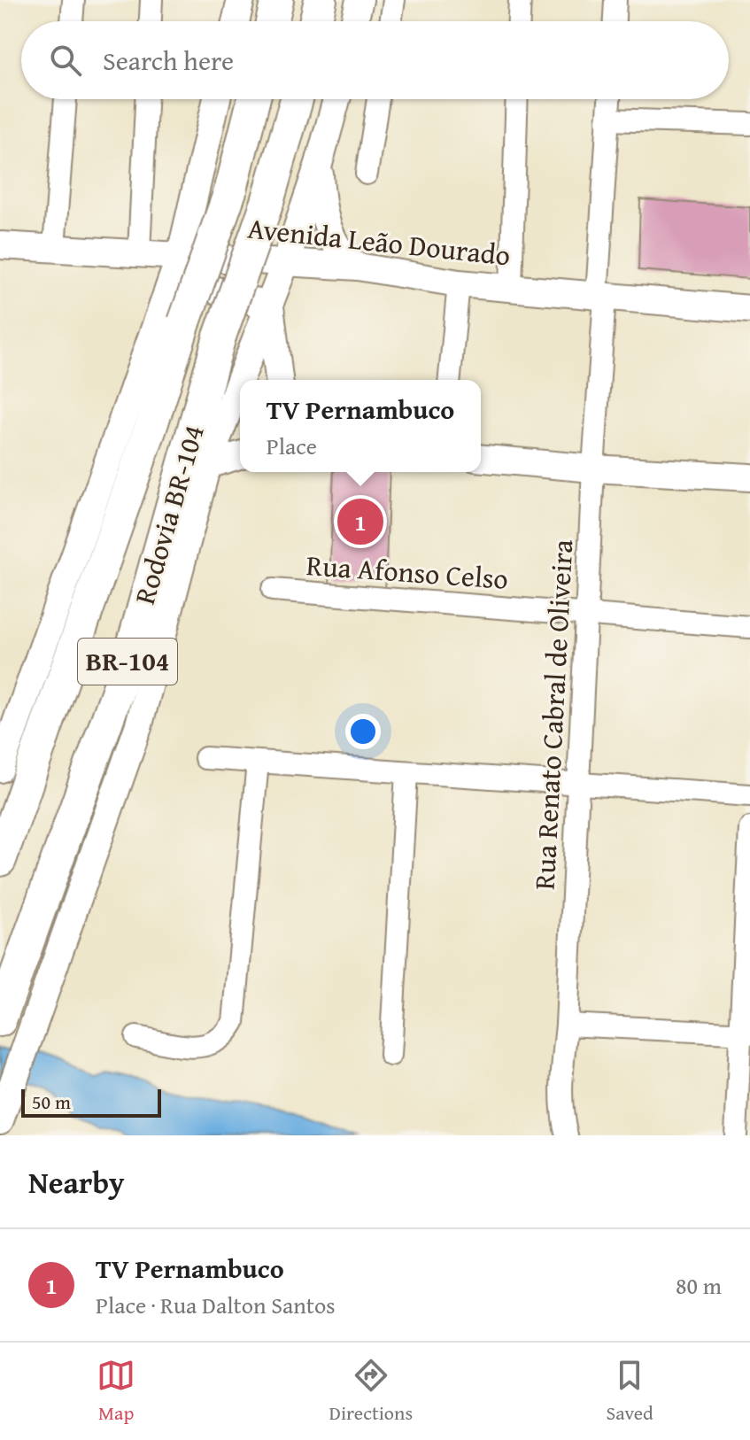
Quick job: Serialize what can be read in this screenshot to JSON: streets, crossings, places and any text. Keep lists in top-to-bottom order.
{
  "streets": {
    "highway": ["Rodovia BR-104", "BR-104"],
    "main road": ["Avenida Leão Dourado"],
    "street": ["Rua Afonso Celso", "Rua Renato Cabral de Oliveira"]
  },
  "crossings": [
    ["Avenida Leão Dourado", "Rua Renato Cabral de Oliveira"],
    ["Rua Afonso Celso", "Rua Renato Cabral de Oliveira"]
  ],
  "scale_bar": "50 m",
  "page": {
    "search": "Search here",
    "popup": ["TV Pernambuco", "Place"],
    "pins": "1",
    "scale": "50 m",
    "heading": "Nearby",
    "list": [
      {
        "mark": "1",
        "name": "TV Pernambuco",
        "note": "Place · Rua Dalton Santos",
        "value": "80 m"
      }
    ],
    "nav": ["Map", "Directions", "Saved"]
  }
}
